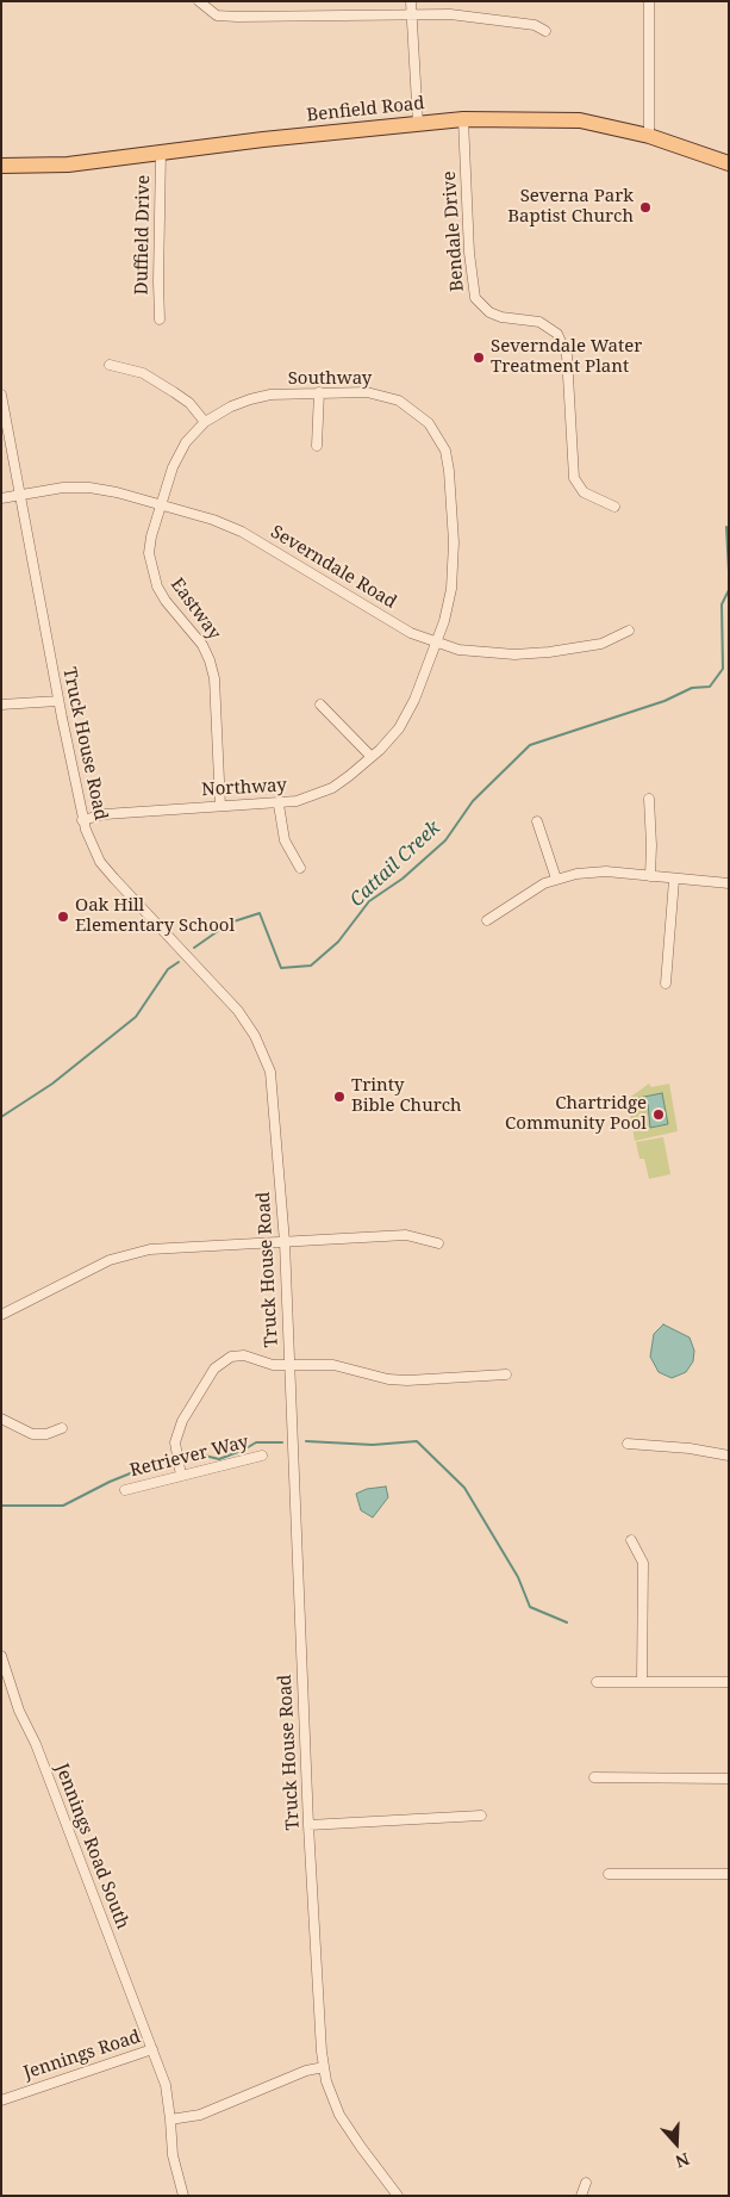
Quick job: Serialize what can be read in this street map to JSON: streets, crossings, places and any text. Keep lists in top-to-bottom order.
{
  "streets": {
    "main road": ["Benfield Road"],
    "street": [
      "Bendale Drive",
      "Duffield Drive",
      "Southway",
      "Severndale Road",
      "Eastway",
      "Truck House Road",
      "Northway",
      "Retriever Way",
      "Jennings Road South",
      "Jennings Road"
    ]
  },
  "crossings": [
    ["Benfield Road", "Bendale Drive"],
    ["Benfield Road", "Duffield Drive"],
    ["Southway", "Severndale Road"],
    ["Southway", "Eastway"],
    ["Southway", "Northway"],
    ["Severndale Road", "Eastway"],
    ["Severndale Road", "Truck House Road"],
    ["Severndale Road", "Northway"],
    ["Eastway", "Northway"],
    ["Truck House Road", "Northway"],
    ["Jennings Road South", "Jennings Road"]
  ],
  "water": ["Cattail Creek"],
  "places": [
    "Severna Park Baptist Church",
    "Severndale Water Treatment Plant",
    "Oak Hill Elementary School",
    "Trinty Bible Church",
    "Chartridge Community Pool"
  ],
  "north": "bottom"
}
